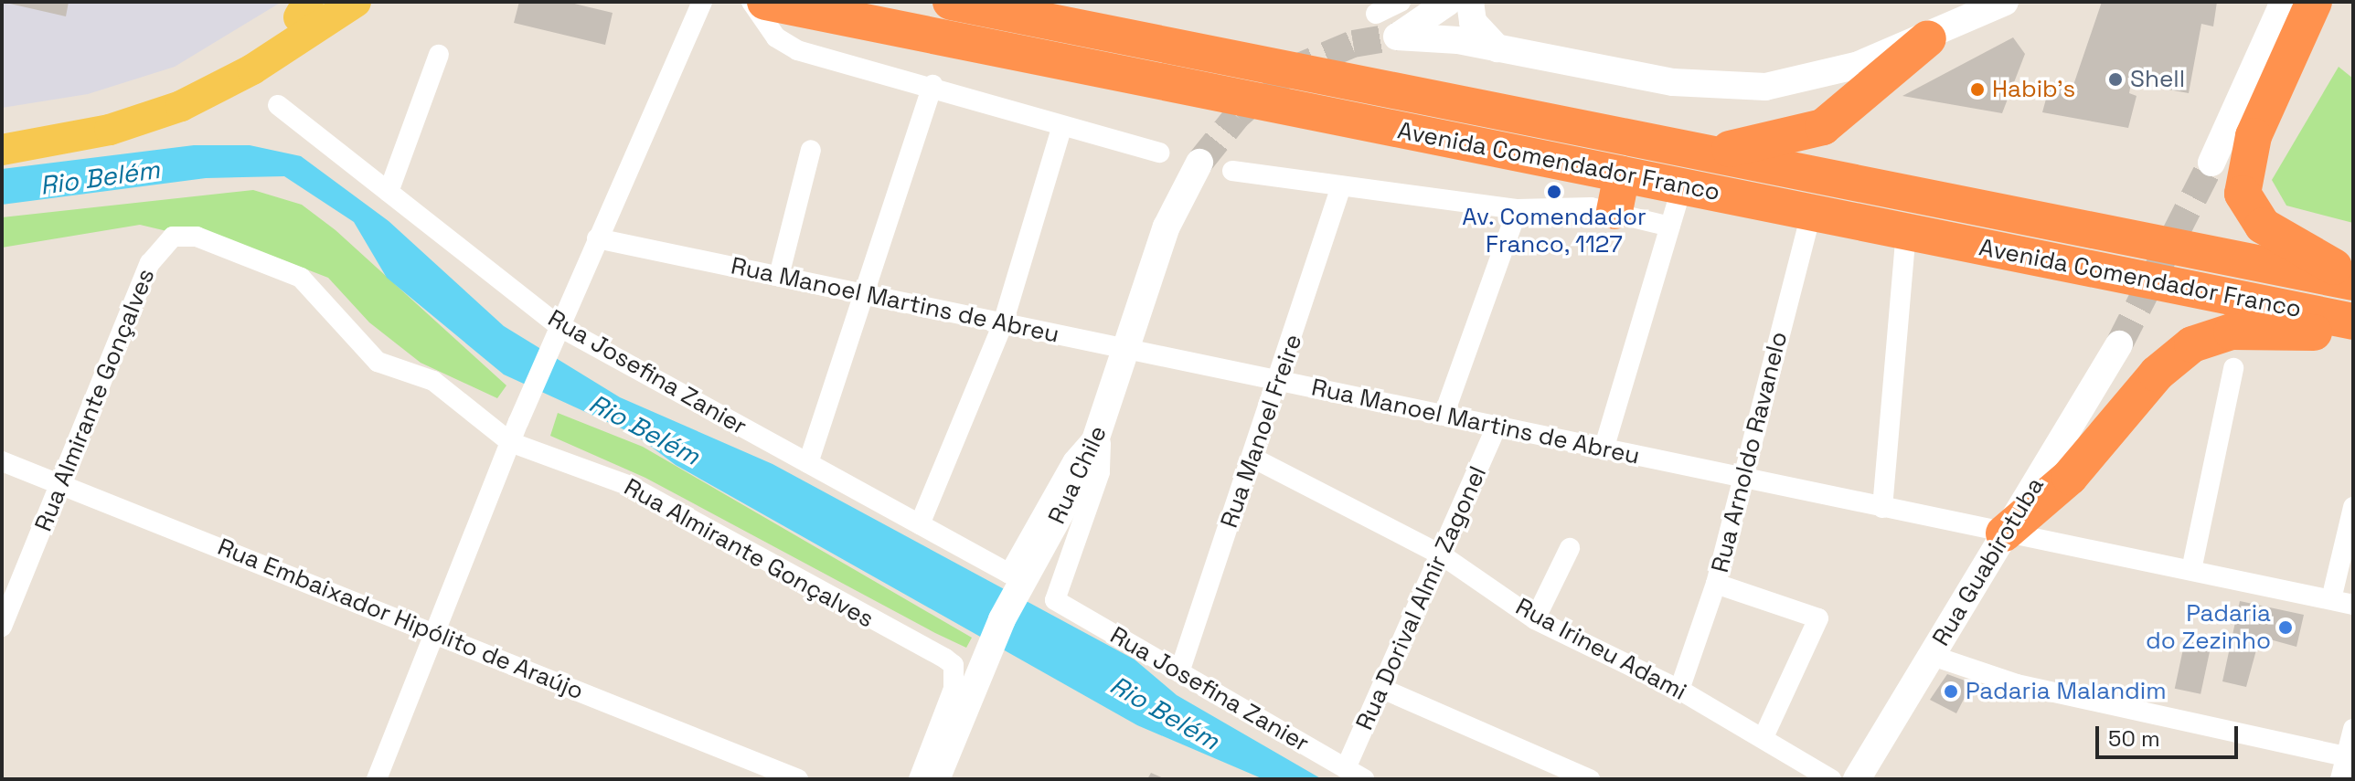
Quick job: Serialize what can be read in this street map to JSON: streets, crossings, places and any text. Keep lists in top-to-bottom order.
{
  "streets": {
    "highway": ["Avenida Comendador Franco"],
    "main road": ["Rua Chile", "Rua Guabirotuba"],
    "street": [
      "Rua Manoel Martins de Abreu",
      "Rua Josefina Zanier",
      "Rua Almirante Gonçalves",
      "Rua Manoel Freire",
      "Rua Arnoldo Ravanelo",
      "Rua Dorival Almir Zagonel",
      "Rua Embaixador Hipólito de Araújo",
      "Rua Irineu Adami"
    ]
  },
  "crossings": [
    ["Avenida Comendador Franco", "Rua Manoel Freire"],
    ["Avenida Comendador Franco", "Rua Arnoldo Ravanelo"],
    ["Rua Manoel Martins de Abreu", "Rua Manoel Freire"],
    ["Rua Manoel Martins de Abreu", "Rua Arnoldo Ravanelo"],
    ["Rua Manoel Martins de Abreu", "Rua Chile"],
    ["Rua Manoel Martins de Abreu", "Rua Guabirotuba"],
    ["Rua Manoel Martins de Abreu", "Rua Dorival Almir Zagonel"],
    ["Rua Josefina Zanier", "Rua Manoel Freire"],
    ["Rua Josefina Zanier", "Rua Chile"],
    ["Rua Josefina Zanier", "Rua Dorival Almir Zagonel"],
    ["Rua Almirante Gonçalves", "Rua Embaixador Hipólito de Araújo"],
    ["Rua Manoel Freire", "Rua Irineu Adami"],
    ["Rua Arnoldo Ravanelo", "Rua Irineu Adami"],
    ["Rua Dorival Almir Zagonel", "Rua Irineu Adami"]
  ],
  "water": ["Rio Belém"],
  "places": [
    "Shell",
    "Habib's",
    "Av. Comendador Franco, 1127",
    "Padaria do Zezinho",
    "Padaria Malandim"
  ],
  "scale_bar": "50 m"
}
